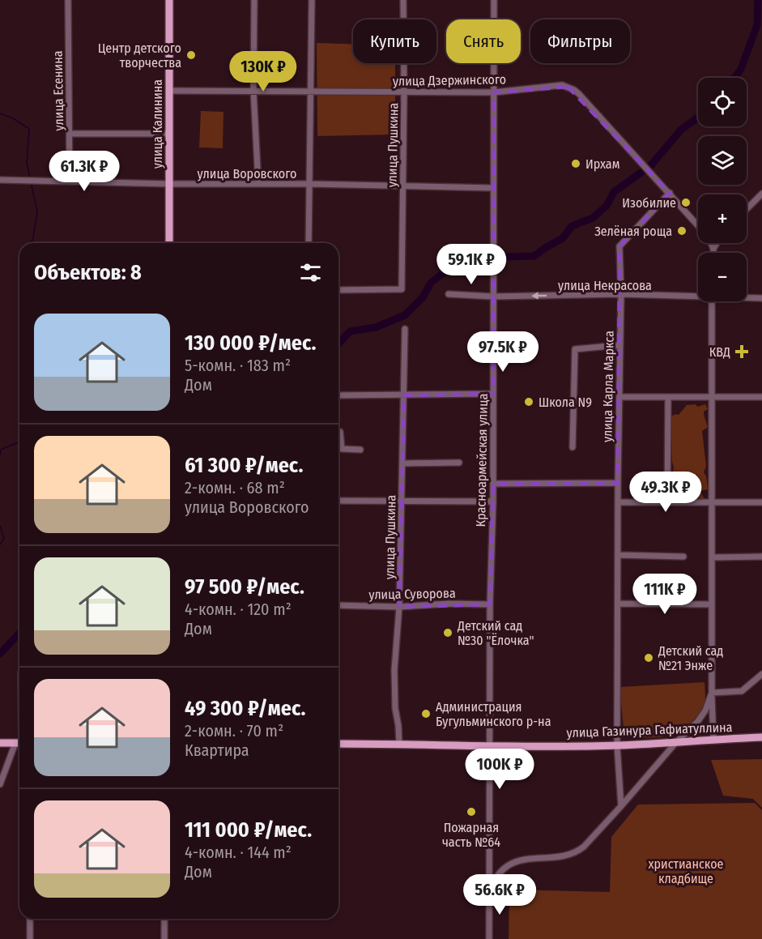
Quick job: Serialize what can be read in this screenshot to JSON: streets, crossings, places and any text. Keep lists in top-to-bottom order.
{
  "streets": {
    "main road": ["улица Калинина", "улица Газинура Гафиатуллина"],
    "street": [
      "улица Дзержинского",
      "улица Есенина",
      "улица Пушкина",
      "улица Воровского",
      "улица Некрасова",
      "улица Карла Маркса",
      "Красноармейская улица",
      "улица Суворова"
    ]
  },
  "crossings": [
    ["улица Дзержинского", "улица Калинина"],
    ["улица Дзержинского", "улица Пушкина"],
    ["улица Дзержинского", "улица Карла Маркса"],
    ["улица Дзержинского", "Красноармейская улица"],
    ["улица Есенина", "улица Воровского"],
    ["улица Калинина", "улица Воровского"],
    ["улица Пушкина", "улица Воровского"],
    ["улица Пушкина", "улица Суворова"],
    ["улица Пушкина", "улица Газинура Гафиатуллина"],
    ["улица Воровского", "Красноармейская улица"],
    ["улица Некрасова", "улица Карла Маркса"],
    ["улица Некрасова", "Красноармейская улица"],
    ["улица Карла Маркса", "улица Газинура Гафиатуллина"],
    ["Красноармейская улица", "улица Суворова"],
    ["Красноармейская улица", "улица Газинура Гафиатуллина"]
  ],
  "one_way": ["улица Некрасова"],
  "parks": ["христианское кладбище"],
  "places": {
    "other": [
      "Центр детского творчества",
      "Ирхам",
      "Изобилие",
      "Зелёная роща",
      "Школа N9",
      "Детский сад №30 \"Ёлочка\"",
      "Детский сад №21 Энже",
      "Администрация Бугульминского р-на",
      "Пожарная часть №64"
    ],
    "health": ["КВД"]
  },
  "page": {
    "chip": ["Купить", "Снять", "Фильтры"],
    "price": [
      "130K ₽",
      "61.3K ₽",
      "59.1K ₽",
      "97.5K ₽",
      "49.3K ₽",
      "111K ₽",
      "100K ₽",
      "56.6K ₽"
    ],
    "map_buttons": ["+", "−"],
    "heading": "Объектов: 8",
    "list": [
      {
        "name": "130 000 ₽/мес.",
        "note": "5-комн. · 183 m² · Дом"
      },
      {
        "name": "61 300 ₽/мес.",
        "note": "2-комн. · 68 m² · улица Воровского"
      },
      {
        "name": "97 500 ₽/мес.",
        "note": "4-комн. · 120 m² · Дом"
      },
      {
        "name": "49 300 ₽/мес.",
        "note": "2-комн. · 70 m² · Квартира"
      },
      {
        "name": "111 000 ₽/мес.",
        "note": "4-комн. · 144 m² · Дом"
      }
    ]
  }
}
